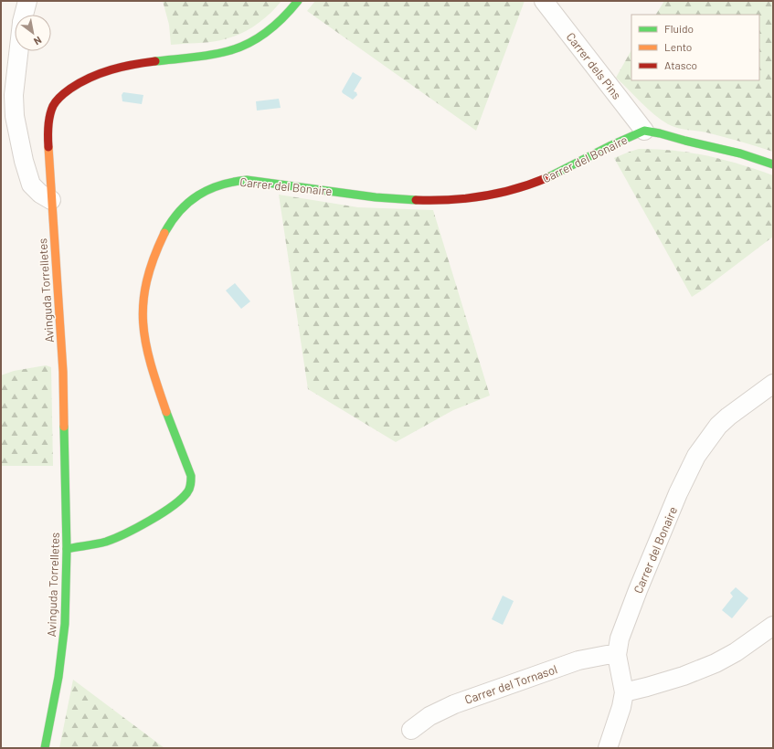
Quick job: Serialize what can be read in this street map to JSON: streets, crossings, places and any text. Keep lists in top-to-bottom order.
{
  "streets": {
    "street": [
      "Carrer dels Pins",
      "Carrer del Bonaire",
      "Avinguda Torrelletes",
      "Carrer del Tornasol"
    ]
  },
  "crossings": [
    ["Carrer dels Pins", "Carrer del Bonaire"],
    ["Carrer del Bonaire", "Avinguda Torrelletes"],
    ["Carrer del Bonaire", "Carrer del Tornasol"]
  ],
  "legend": ["Fluido", "Lento", "Atasco"],
  "north": "bottom right"
}
